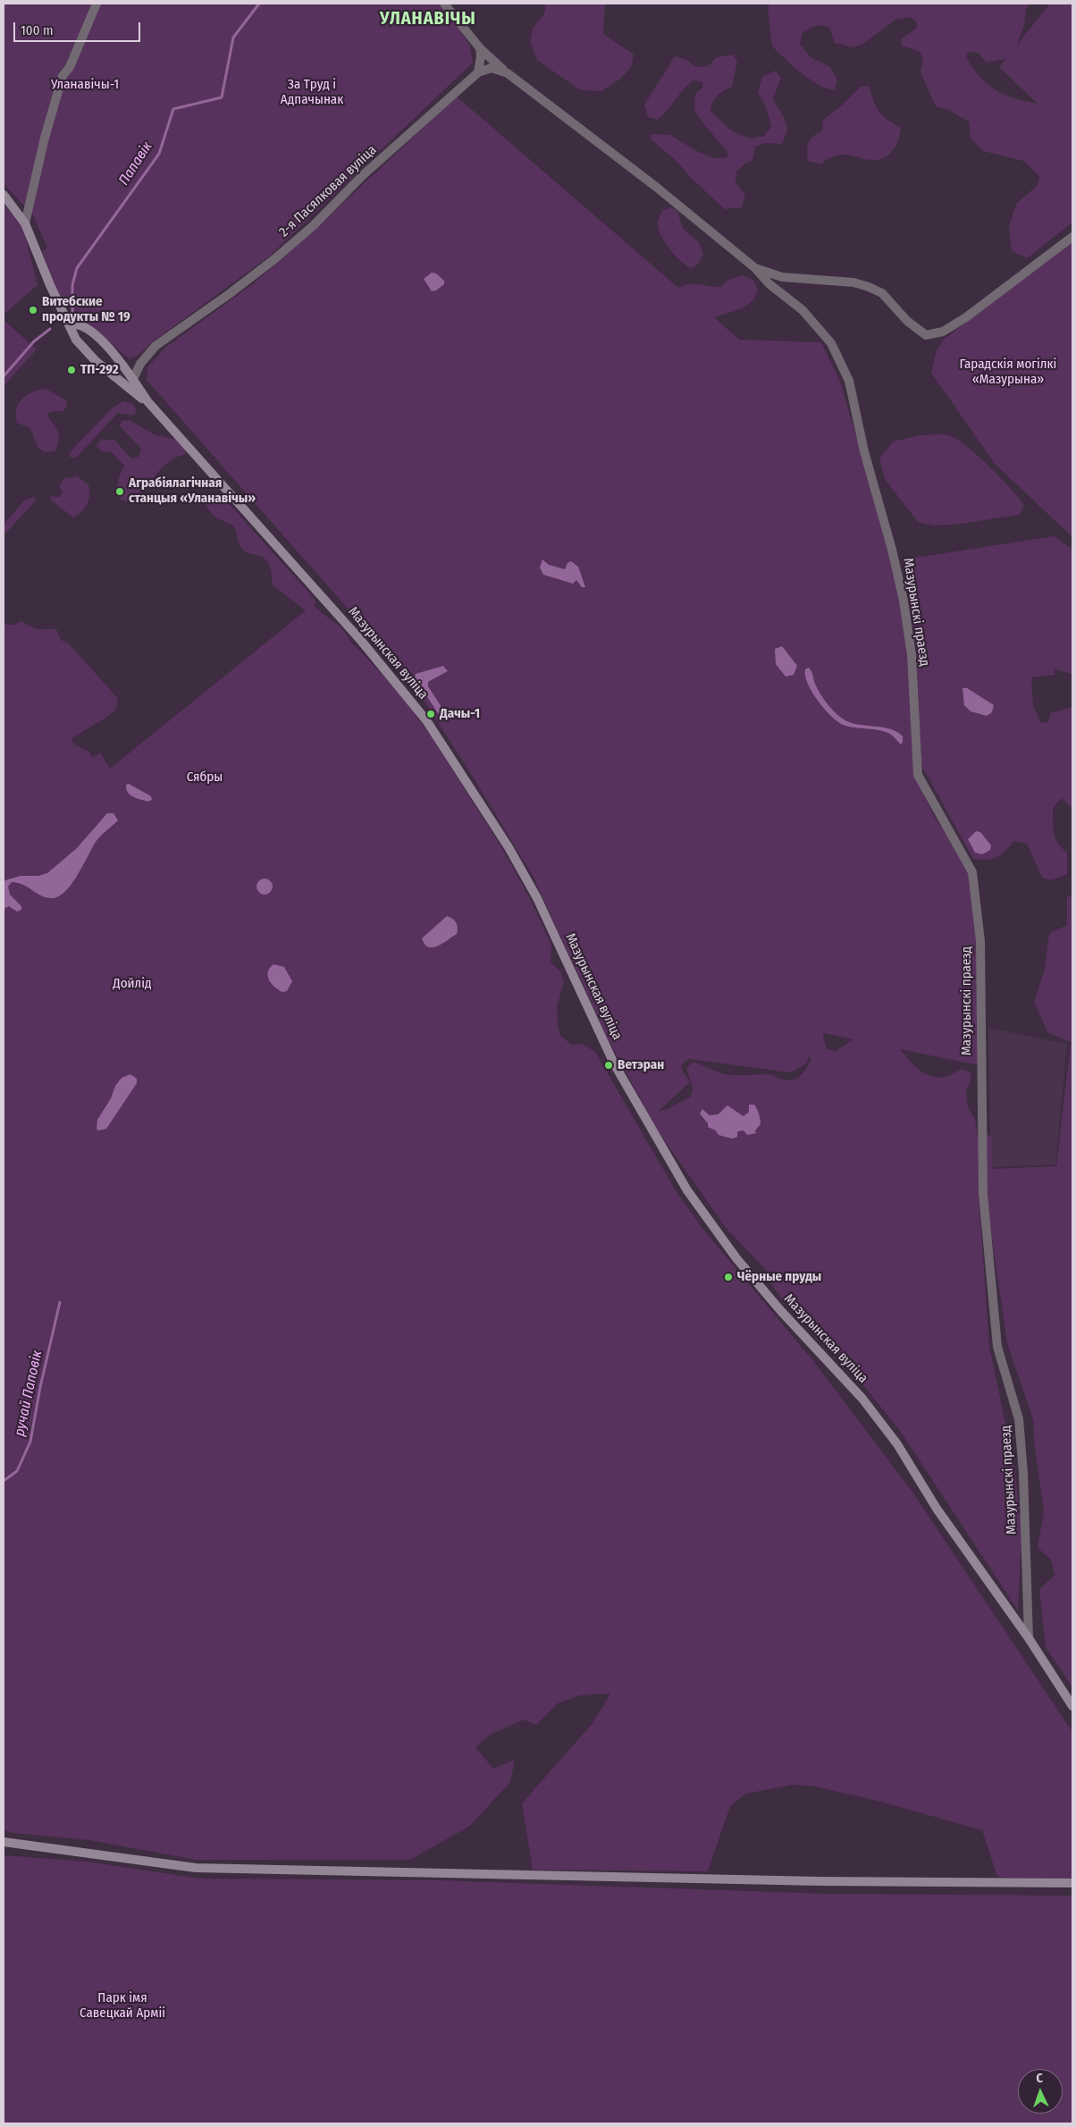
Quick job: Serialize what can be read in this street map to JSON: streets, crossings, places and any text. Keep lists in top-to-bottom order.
{
  "streets": {
    "street": ["2-я Пасялковая вуліца", "Мазурынскі праезд", "Мазурынская вуліца"]
  },
  "crossings": [
    ["2-я Пасялковая вуліца", "Мазурынская вуліца"],
    ["Мазурынскі праезд", "Мазурынская вуліца"]
  ],
  "districts": ["УЛАНАВІЧЫ"],
  "water": ["Папавік", "ручай Паповік"],
  "parks": [
    "Уланавічы-1",
    "За Труд і Адпачынак",
    "Гарадскія могілкі «Мазурына»",
    "Сябры",
    "Дойлід",
    "Парк імя Савецкай Арміі"
  ],
  "places": [
    "Витебские продукты № 19",
    "ТП-292",
    "Аграбіялагічная станцыя «Уланавічы»",
    "Дачы-1",
    "Ветэран",
    "Чёрные пруды"
  ],
  "scale_bar": "100 m",
  "north": "top"
}
